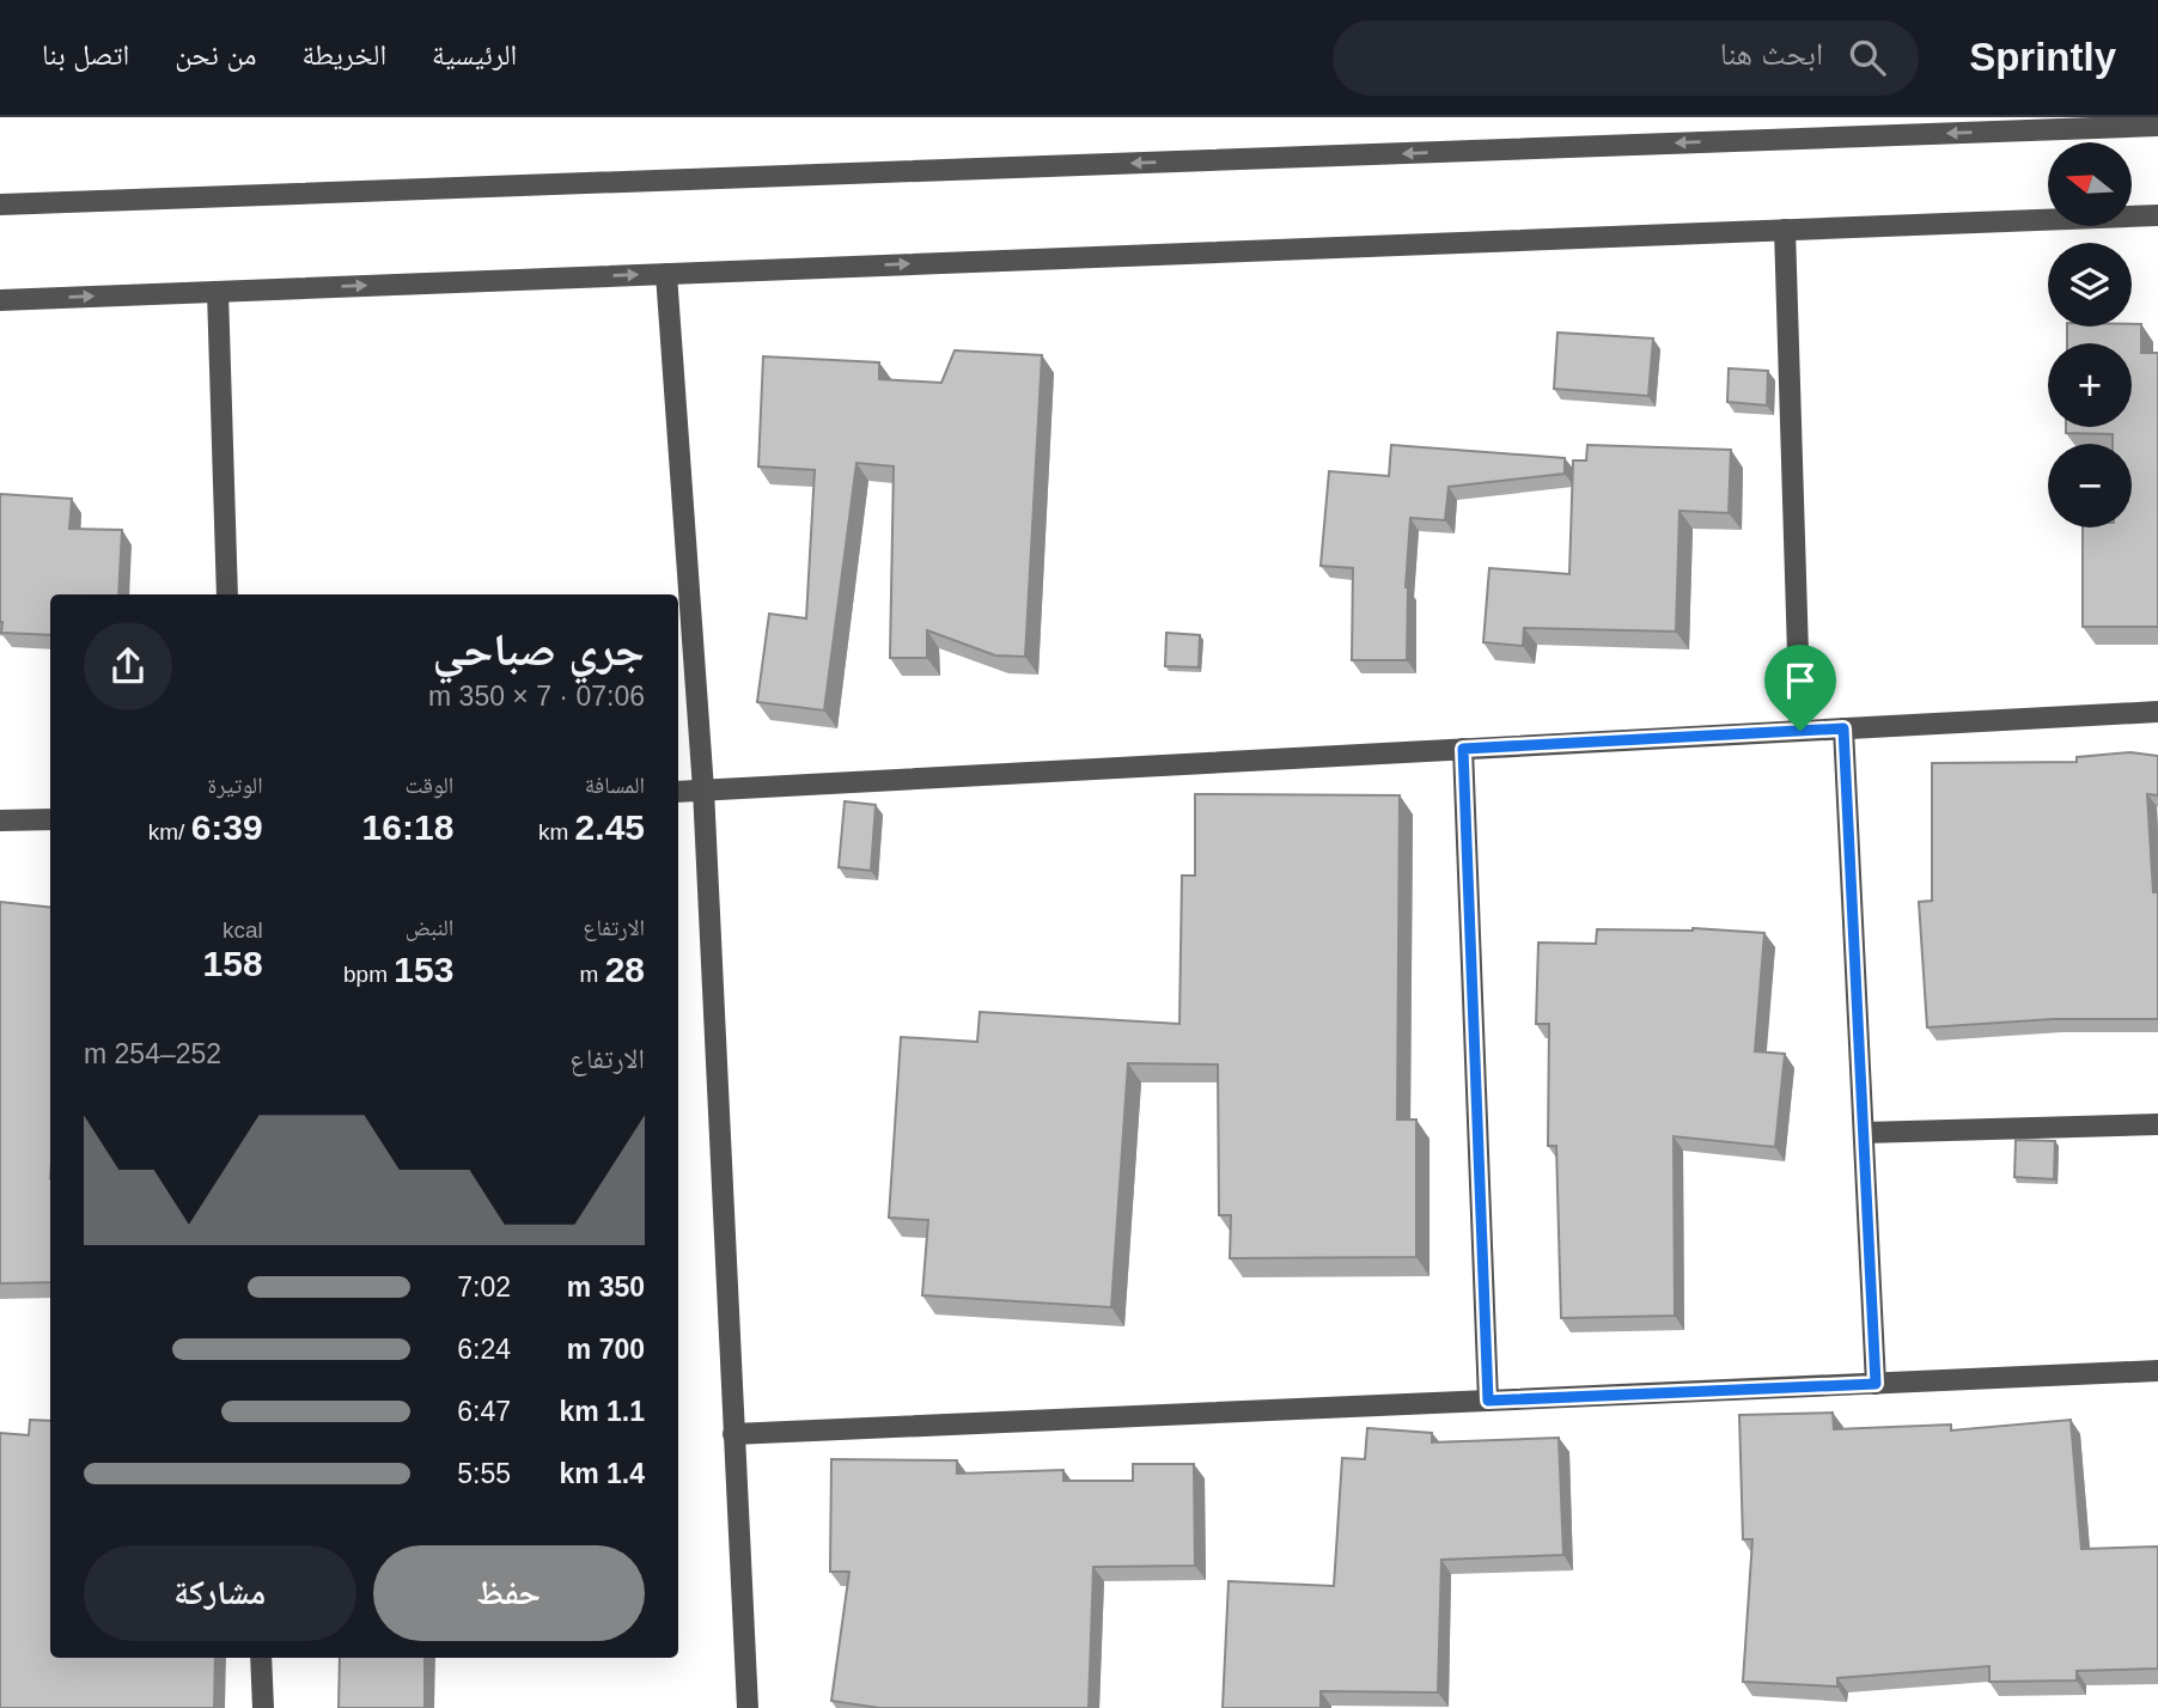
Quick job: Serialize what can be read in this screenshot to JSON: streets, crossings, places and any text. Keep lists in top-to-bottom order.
{
  "north": "left",
  "page": {
    "header": "Sprintly",
    "search": "ابحث هنا",
    "nav": [
      "الرئيسية",
      "الخريطة",
      "من نحن",
      "اتصل بنا"
    ],
    "map_buttons": ["+", "−"],
    "heading": ["جري صباحي", "07:06 · 7 × 350 m"],
    "stats": [
      ["المسافة", "2.45 km"],
      ["الوقت", "16:18"],
      ["الوتيرة", "6:39 /km"],
      ["الارتفاع", "28 m"],
      ["النبض", "153 bpm"],
      ["kcal", "158"]
    ],
    "chart": ["الارتفاع", "252–254 m"],
    "list": [
      {
        "name": "350 m",
        "note": "7:02"
      },
      {
        "name": "700 m",
        "note": "6:24"
      },
      {
        "name": "1.1 km",
        "note": "6:47"
      },
      {
        "name": "1.4 km",
        "note": "5:55"
      }
    ],
    "buttons": ["حفظ", "مشاركة"]
  }
}
